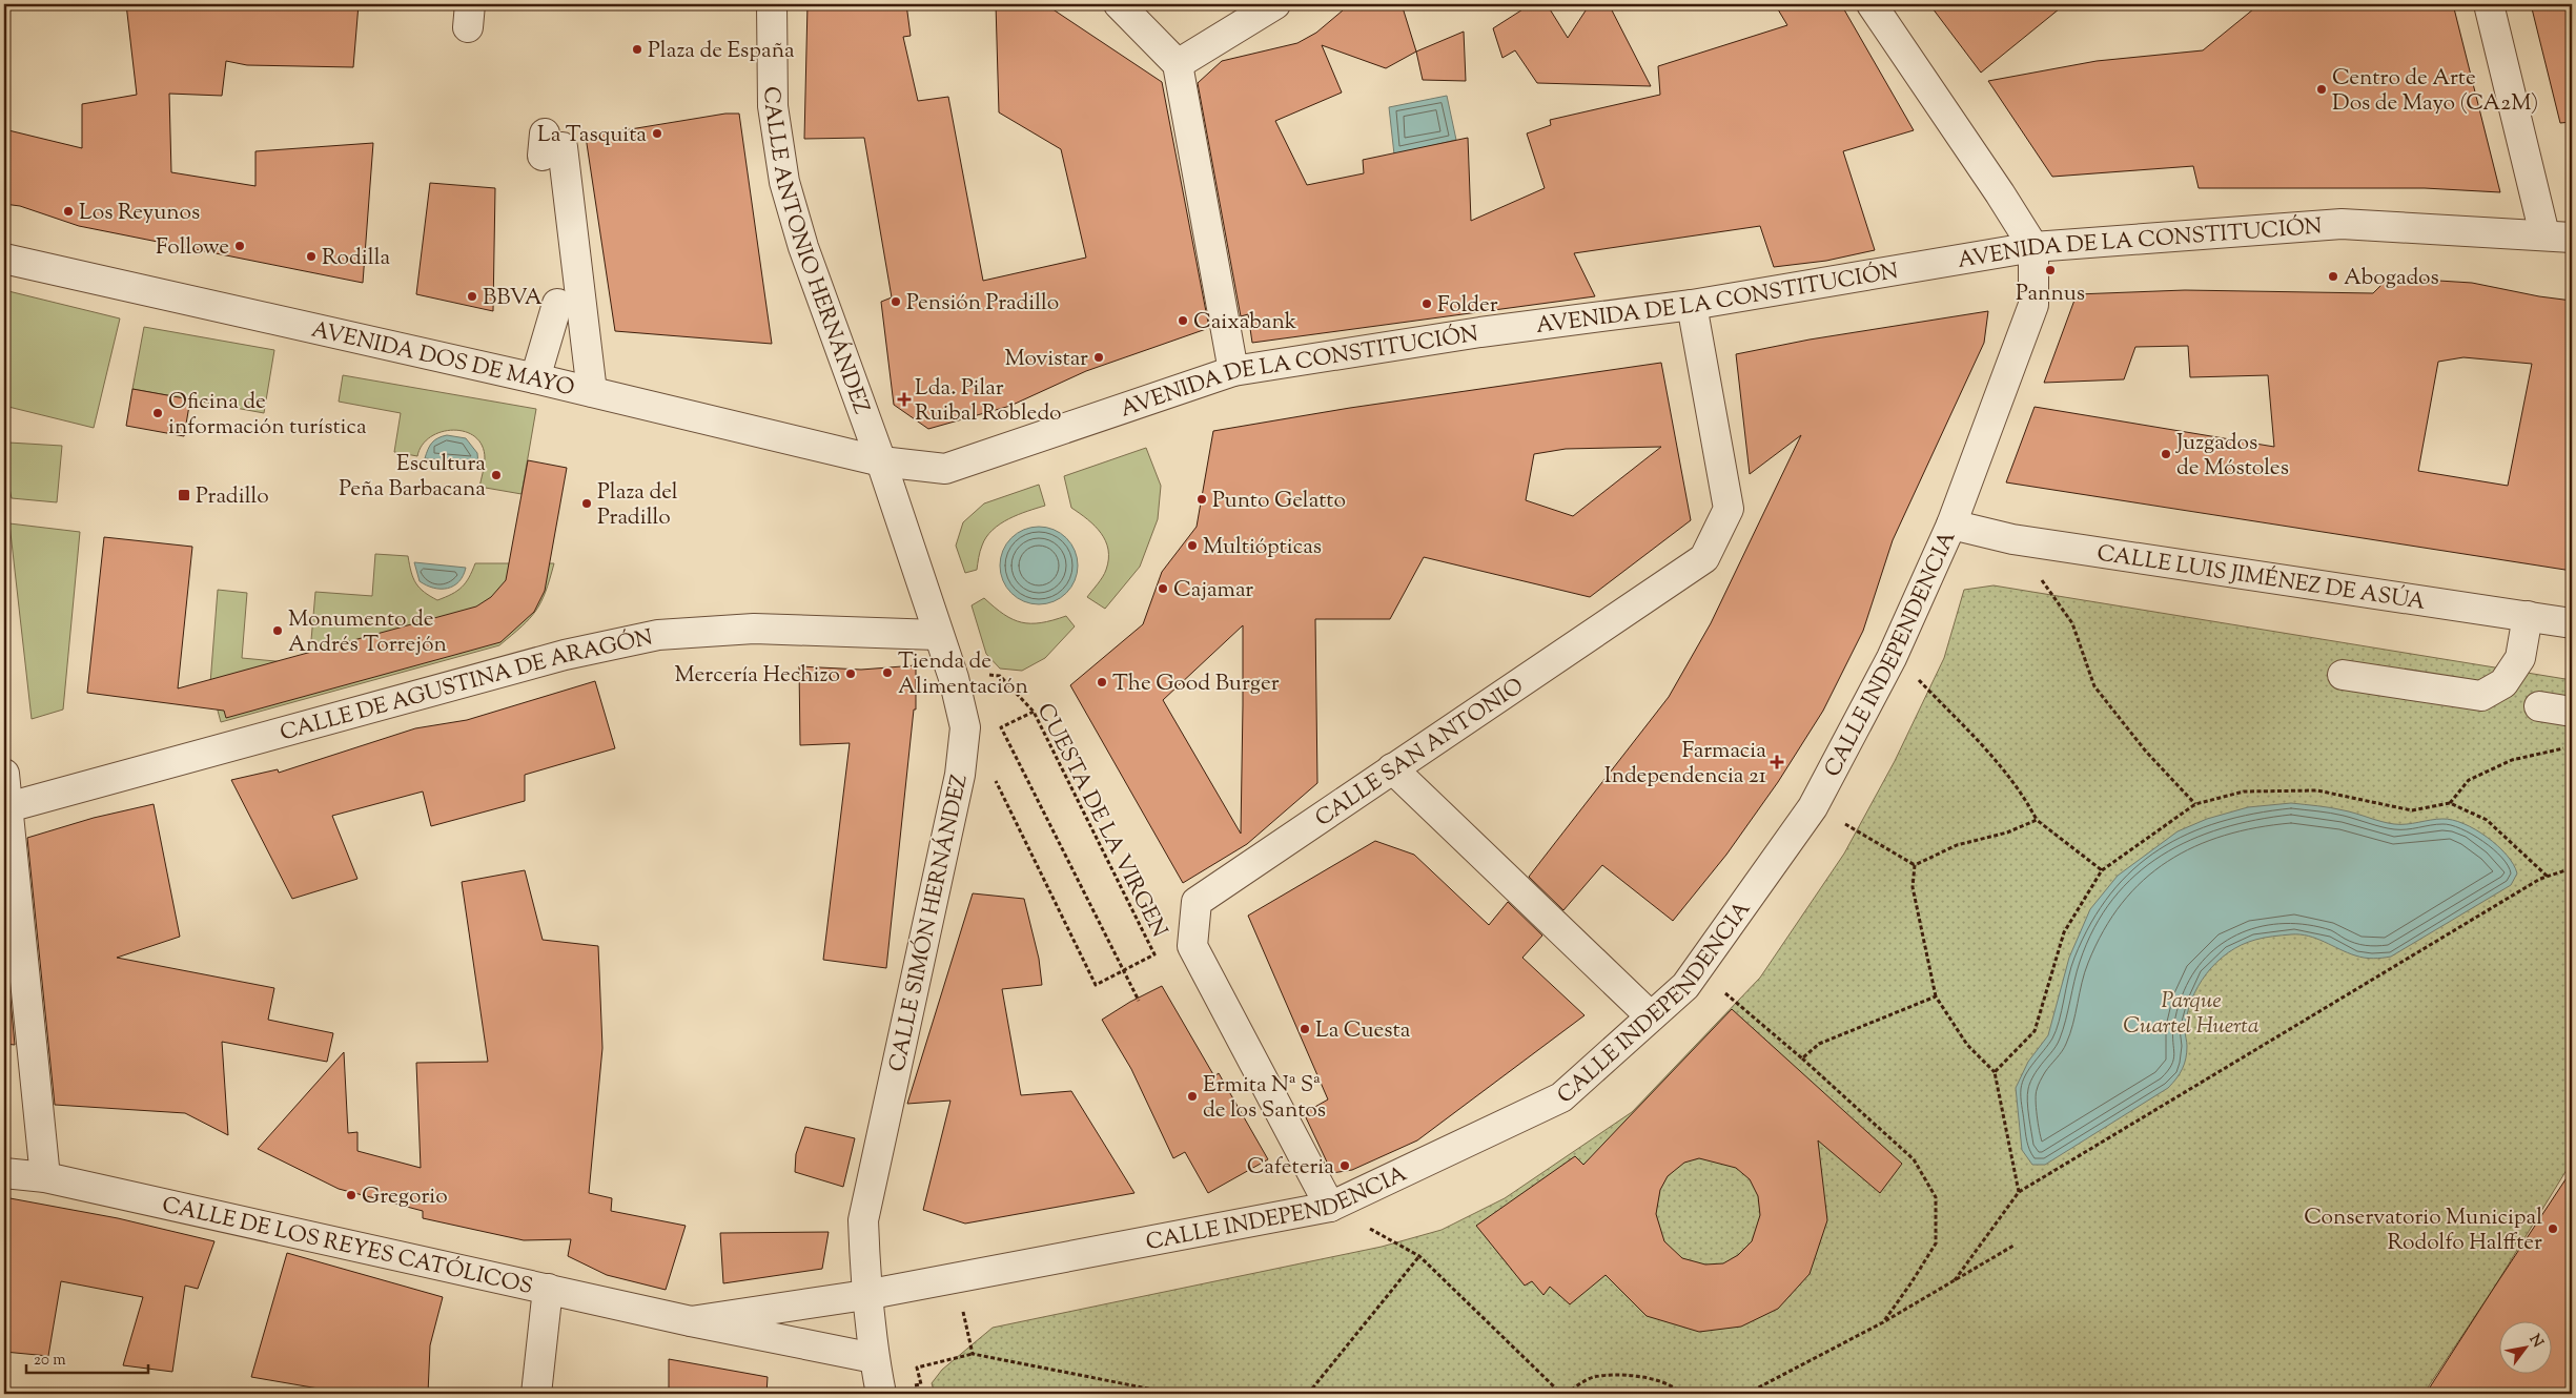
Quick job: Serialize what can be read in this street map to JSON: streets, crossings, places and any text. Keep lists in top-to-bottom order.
{
  "streets": {
    "street": [
      "AVENIDA DE LA CONSTITUCIÓN",
      "CALLE ANTONIO HERNÁNDEZ",
      "AVENIDA DOS DE MAYO",
      "CALLE LUIS JIMÉNEZ DE ASÚA",
      "CALLE INDEPENDENCIA",
      "CALLE DE AGUSTINA DE ARAGÓN",
      "CALLE SAN ANTONIO",
      "CALLE SIMÓN HERNÁNDEZ",
      "CALLE DE LOS REYES CATÓLICOS"
    ],
    "path": ["CUESTA DE LA VIRGEN"]
  },
  "crossings": [
    ["AVENIDA DE LA CONSTITUCIÓN", "CALLE ANTONIO HERNÁNDEZ"],
    ["AVENIDA DE LA CONSTITUCIÓN", "AVENIDA DOS DE MAYO"],
    ["AVENIDA DE LA CONSTITUCIÓN", "CALLE INDEPENDENCIA"],
    ["AVENIDA DE LA CONSTITUCIÓN", "CALLE SAN ANTONIO"],
    ["AVENIDA DE LA CONSTITUCIÓN", "CALLE SIMÓN HERNÁNDEZ"],
    ["CALLE ANTONIO HERNÁNDEZ", "AVENIDA DOS DE MAYO"],
    ["CALLE ANTONIO HERNÁNDEZ", "CALLE SIMÓN HERNÁNDEZ"],
    ["AVENIDA DOS DE MAYO", "CALLE SIMÓN HERNÁNDEZ"],
    ["CALLE LUIS JIMÉNEZ DE ASÚA", "CALLE INDEPENDENCIA"],
    ["CALLE INDEPENDENCIA", "CALLE SAN ANTONIO"],
    ["CALLE INDEPENDENCIA", "CALLE SIMÓN HERNÁNDEZ"],
    ["CALLE INDEPENDENCIA", "CALLE DE LOS REYES CATÓLICOS"],
    ["CALLE DE AGUSTINA DE ARAGÓN", "CALLE SIMÓN HERNÁNDEZ"],
    ["CUESTA DE LA VIRGEN", "CALLE SIMÓN HERNÁNDEZ"],
    ["CALLE SIMÓN HERNÁNDEZ", "CALLE DE LOS REYES CATÓLICOS"]
  ],
  "parks": ["Parque Cuartel Huerta"],
  "places": {
    "other": [
      "Plaza de España",
      "Centro de Arte Dos de Mayo (CA2M)",
      "La Tasquita",
      "Los Reyunos",
      "Followe",
      "Rodilla",
      "Pannus",
      "Abogados",
      "BBVA",
      "Pensión Pradillo",
      "Folder",
      "Caixabank",
      "Movistar",
      "Oficina de información turística",
      "Juzgados de Móstoles",
      "Escultura Peña Barbacana",
      "Punto Gelatto",
      "Plaza del Pradillo",
      "Multiópticas",
      "Cajamar",
      "Monumento de Andrés Torrejón",
      "Tienda de Alimentación",
      "Mercería Hechizo",
      "The Good Burger",
      "La Cuesta",
      "Ermita Nª Sª de los Santos",
      "Cafeteria",
      "Gregorio",
      "Conservatorio Municipal Rodolfo Halffter"
    ],
    "health": ["Lda. Pilar Ruibal Robledo", "Farmacia Independencia 21"],
    "transit": ["Pradillo"]
  },
  "scale_bar": "20 m",
  "north": "top right"
}
